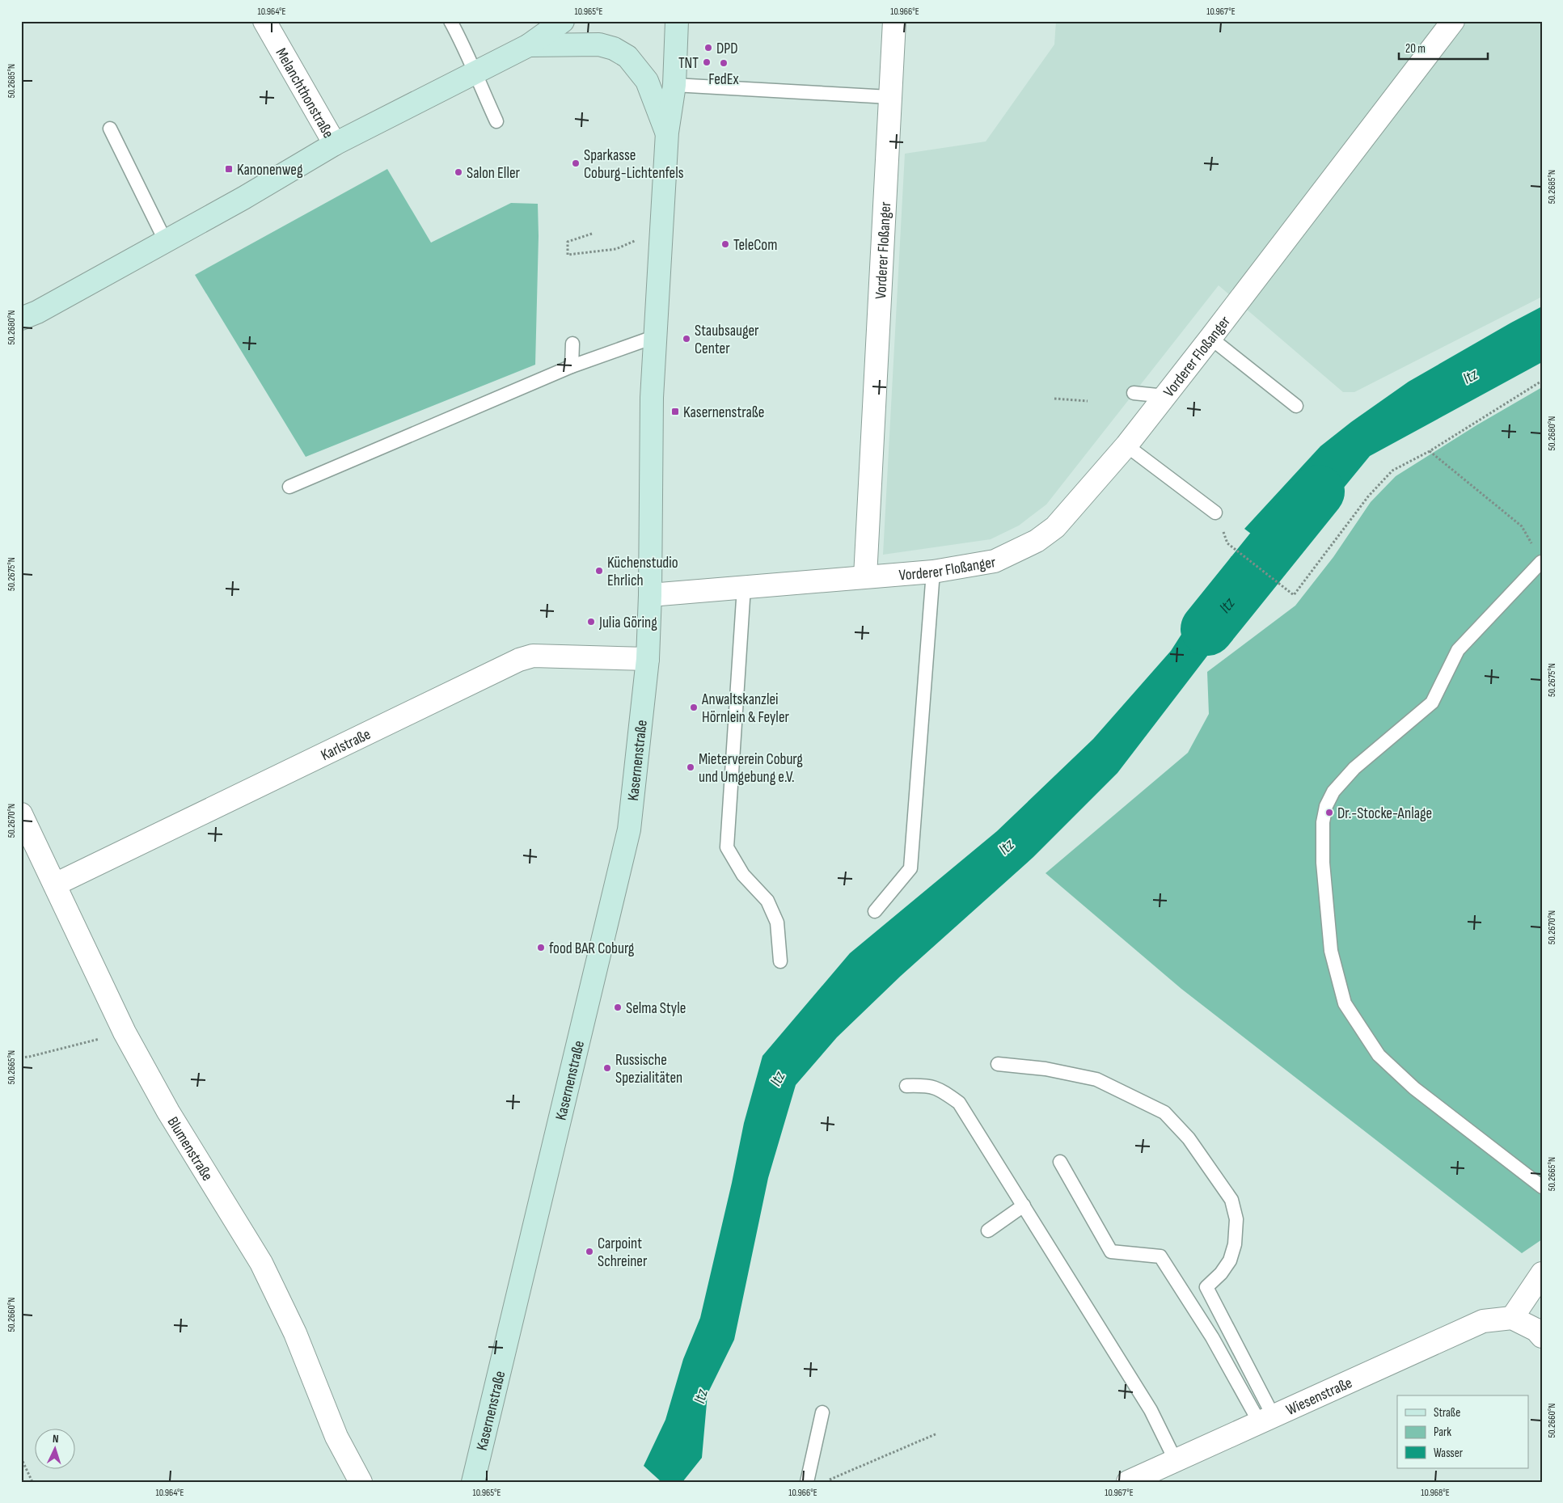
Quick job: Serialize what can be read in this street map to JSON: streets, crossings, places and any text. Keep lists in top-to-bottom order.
{
  "streets": {
    "street": [
      "Melanchthonstraße",
      "Vorderer Floßanger",
      "Karlstraße",
      "Kasernenstraße",
      "Blumenstraße",
      "Wiesenstraße"
    ]
  },
  "crossings": [
    ["Vorderer Floßanger", "Kasernenstraße"],
    ["Karlstraße", "Kasernenstraße"],
    ["Karlstraße", "Blumenstraße"]
  ],
  "water": ["Itz"],
  "places": {
    "other": [
      "DPD",
      "TNT",
      "FedEx",
      "Sparkasse Coburg-Lichtenfels",
      "Salon Eller",
      "TeleCom",
      "Staubsauger Center",
      "Küchenstudio Ehrlich",
      "Julia Göring",
      "Anwaltskanzlei Hörnlein & Feyler",
      "Mieterverein Coburg und Umgebung e.V.",
      "Dr.-Stocke-Anlage",
      "food BAR Coburg",
      "Selma Style",
      "Russische Spezialitäten",
      "Carpoint Schreiner"
    ],
    "transit": ["Kanonenweg", "Kasernenstraße"]
  },
  "legend": ["Straße", "Park", "Wasser"],
  "scale_bar": "20 m",
  "north": "top",
  "coordinates": [
    "10.964°E",
    "10.965°E",
    "10.966°E",
    "10.967°E",
    "50.2685°N",
    "50.2680°N",
    "50.2675°N",
    "50.2670°N",
    "50.2665°N",
    "50.2660°N",
    "10.968°E"
  ]
}
